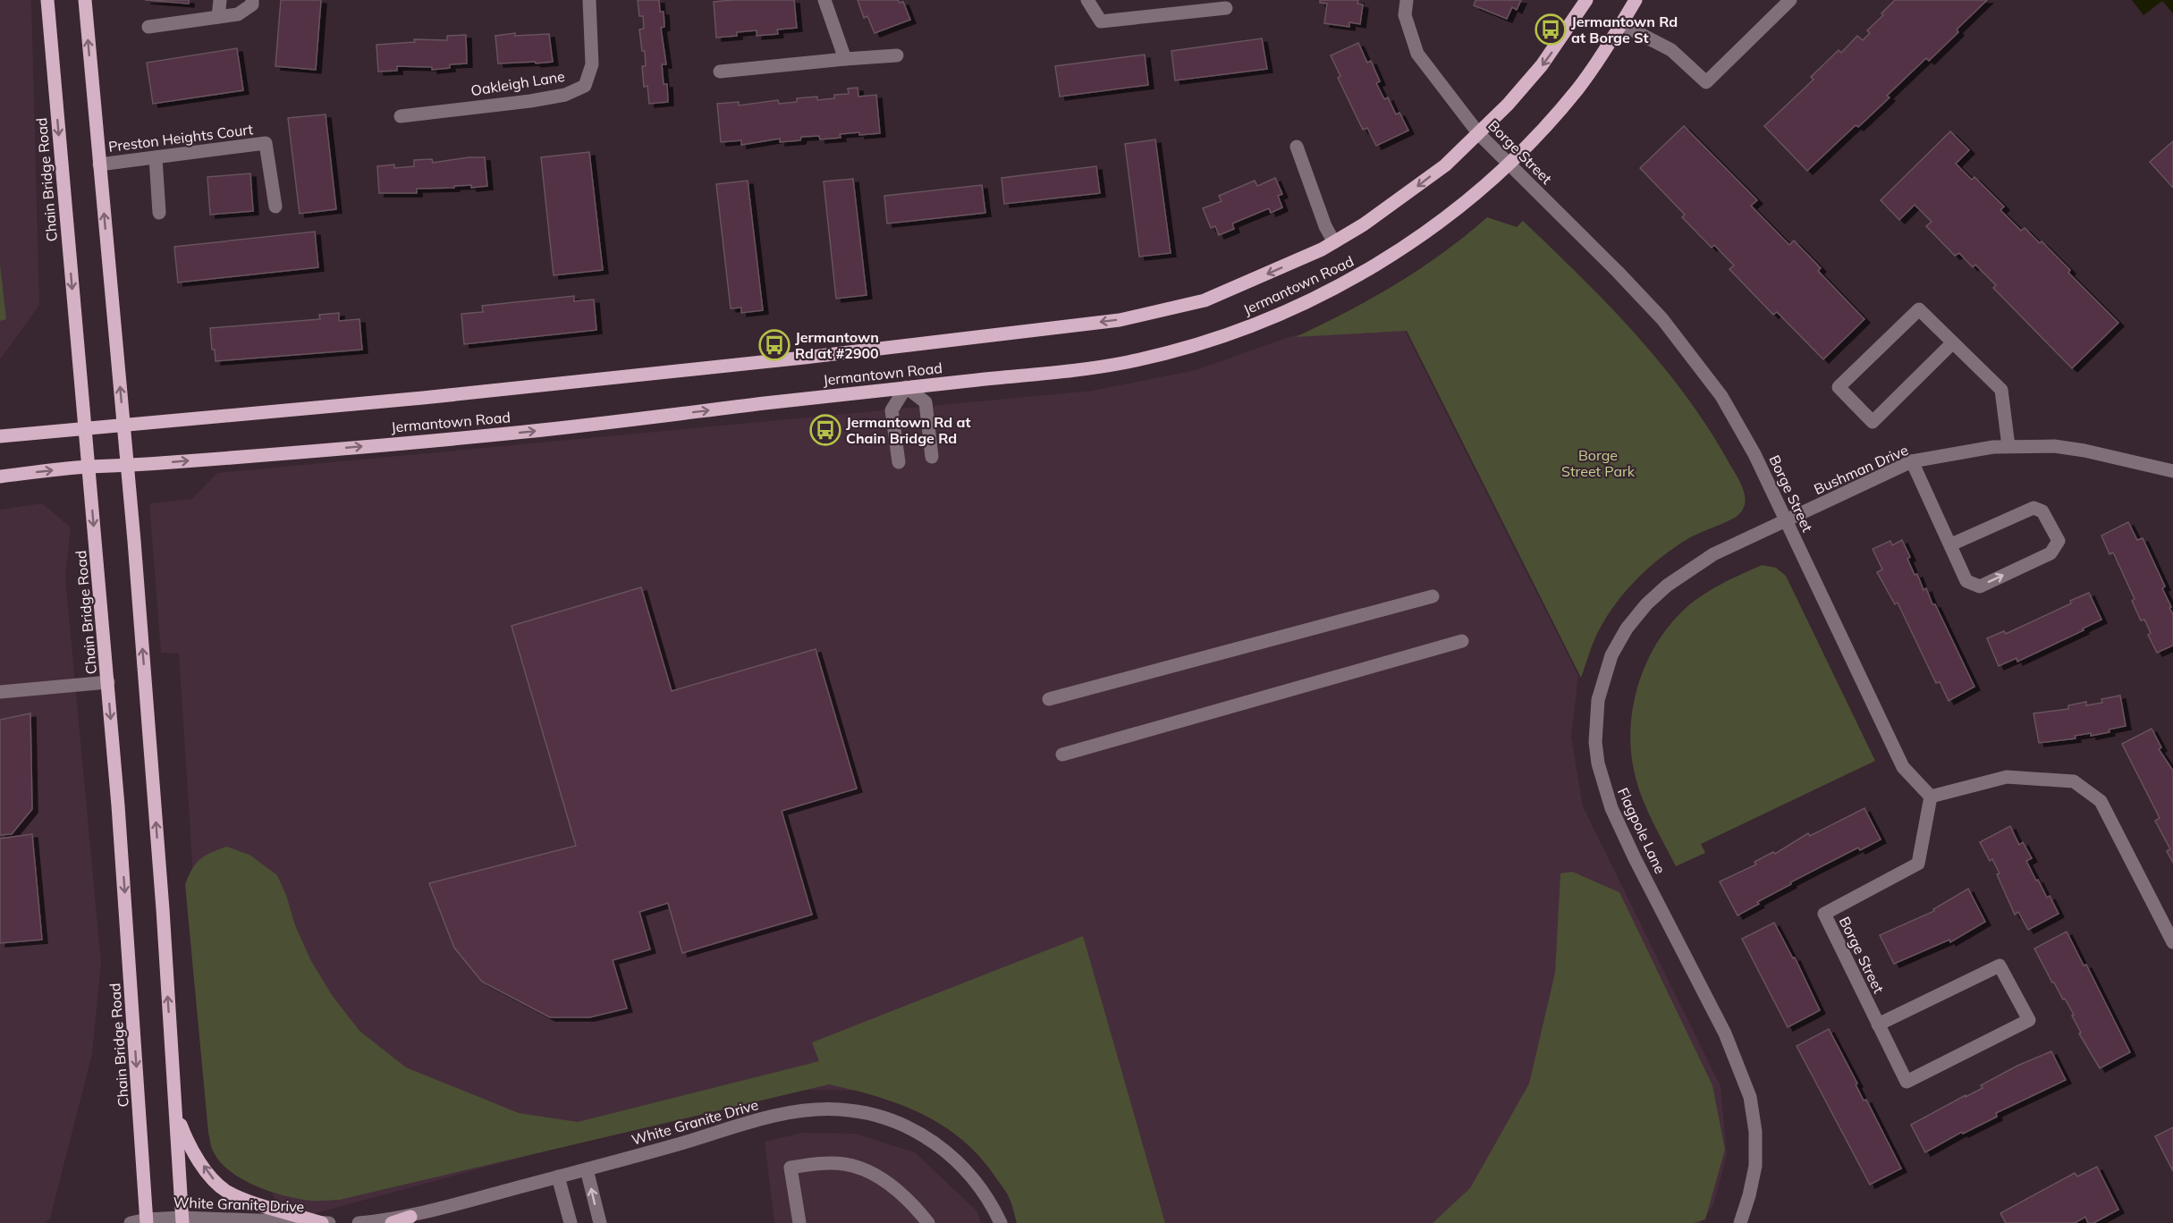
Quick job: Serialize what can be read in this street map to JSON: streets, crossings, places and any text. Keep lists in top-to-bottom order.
{
  "streets": {
    "main road": ["Chain Bridge Road", "Jermantown Road"],
    "street": [
      "Oakleigh Lane",
      "Preston Heights Court",
      "Borge Street",
      "Bushman Drive",
      "Flagpole Lane",
      "White Granite Drive"
    ]
  },
  "crossings": [
    ["Borge Street", "Jermantown Road"],
    ["Borge Street", "Bushman Drive"],
    ["Borge Street", "Flagpole Lane"],
    ["Chain Bridge Road", "Jermantown Road"],
    ["Chain Bridge Road", "White Granite Drive"],
    ["Bushman Drive", "Flagpole Lane"]
  ],
  "parks": ["Borge Street Park"],
  "places": {
    "bus stop": ["Jermantown Rd at Borge St", "Jermantown Rd at #2900", "Jermantown Rd at Chain Bridge Rd"]
  }
}
